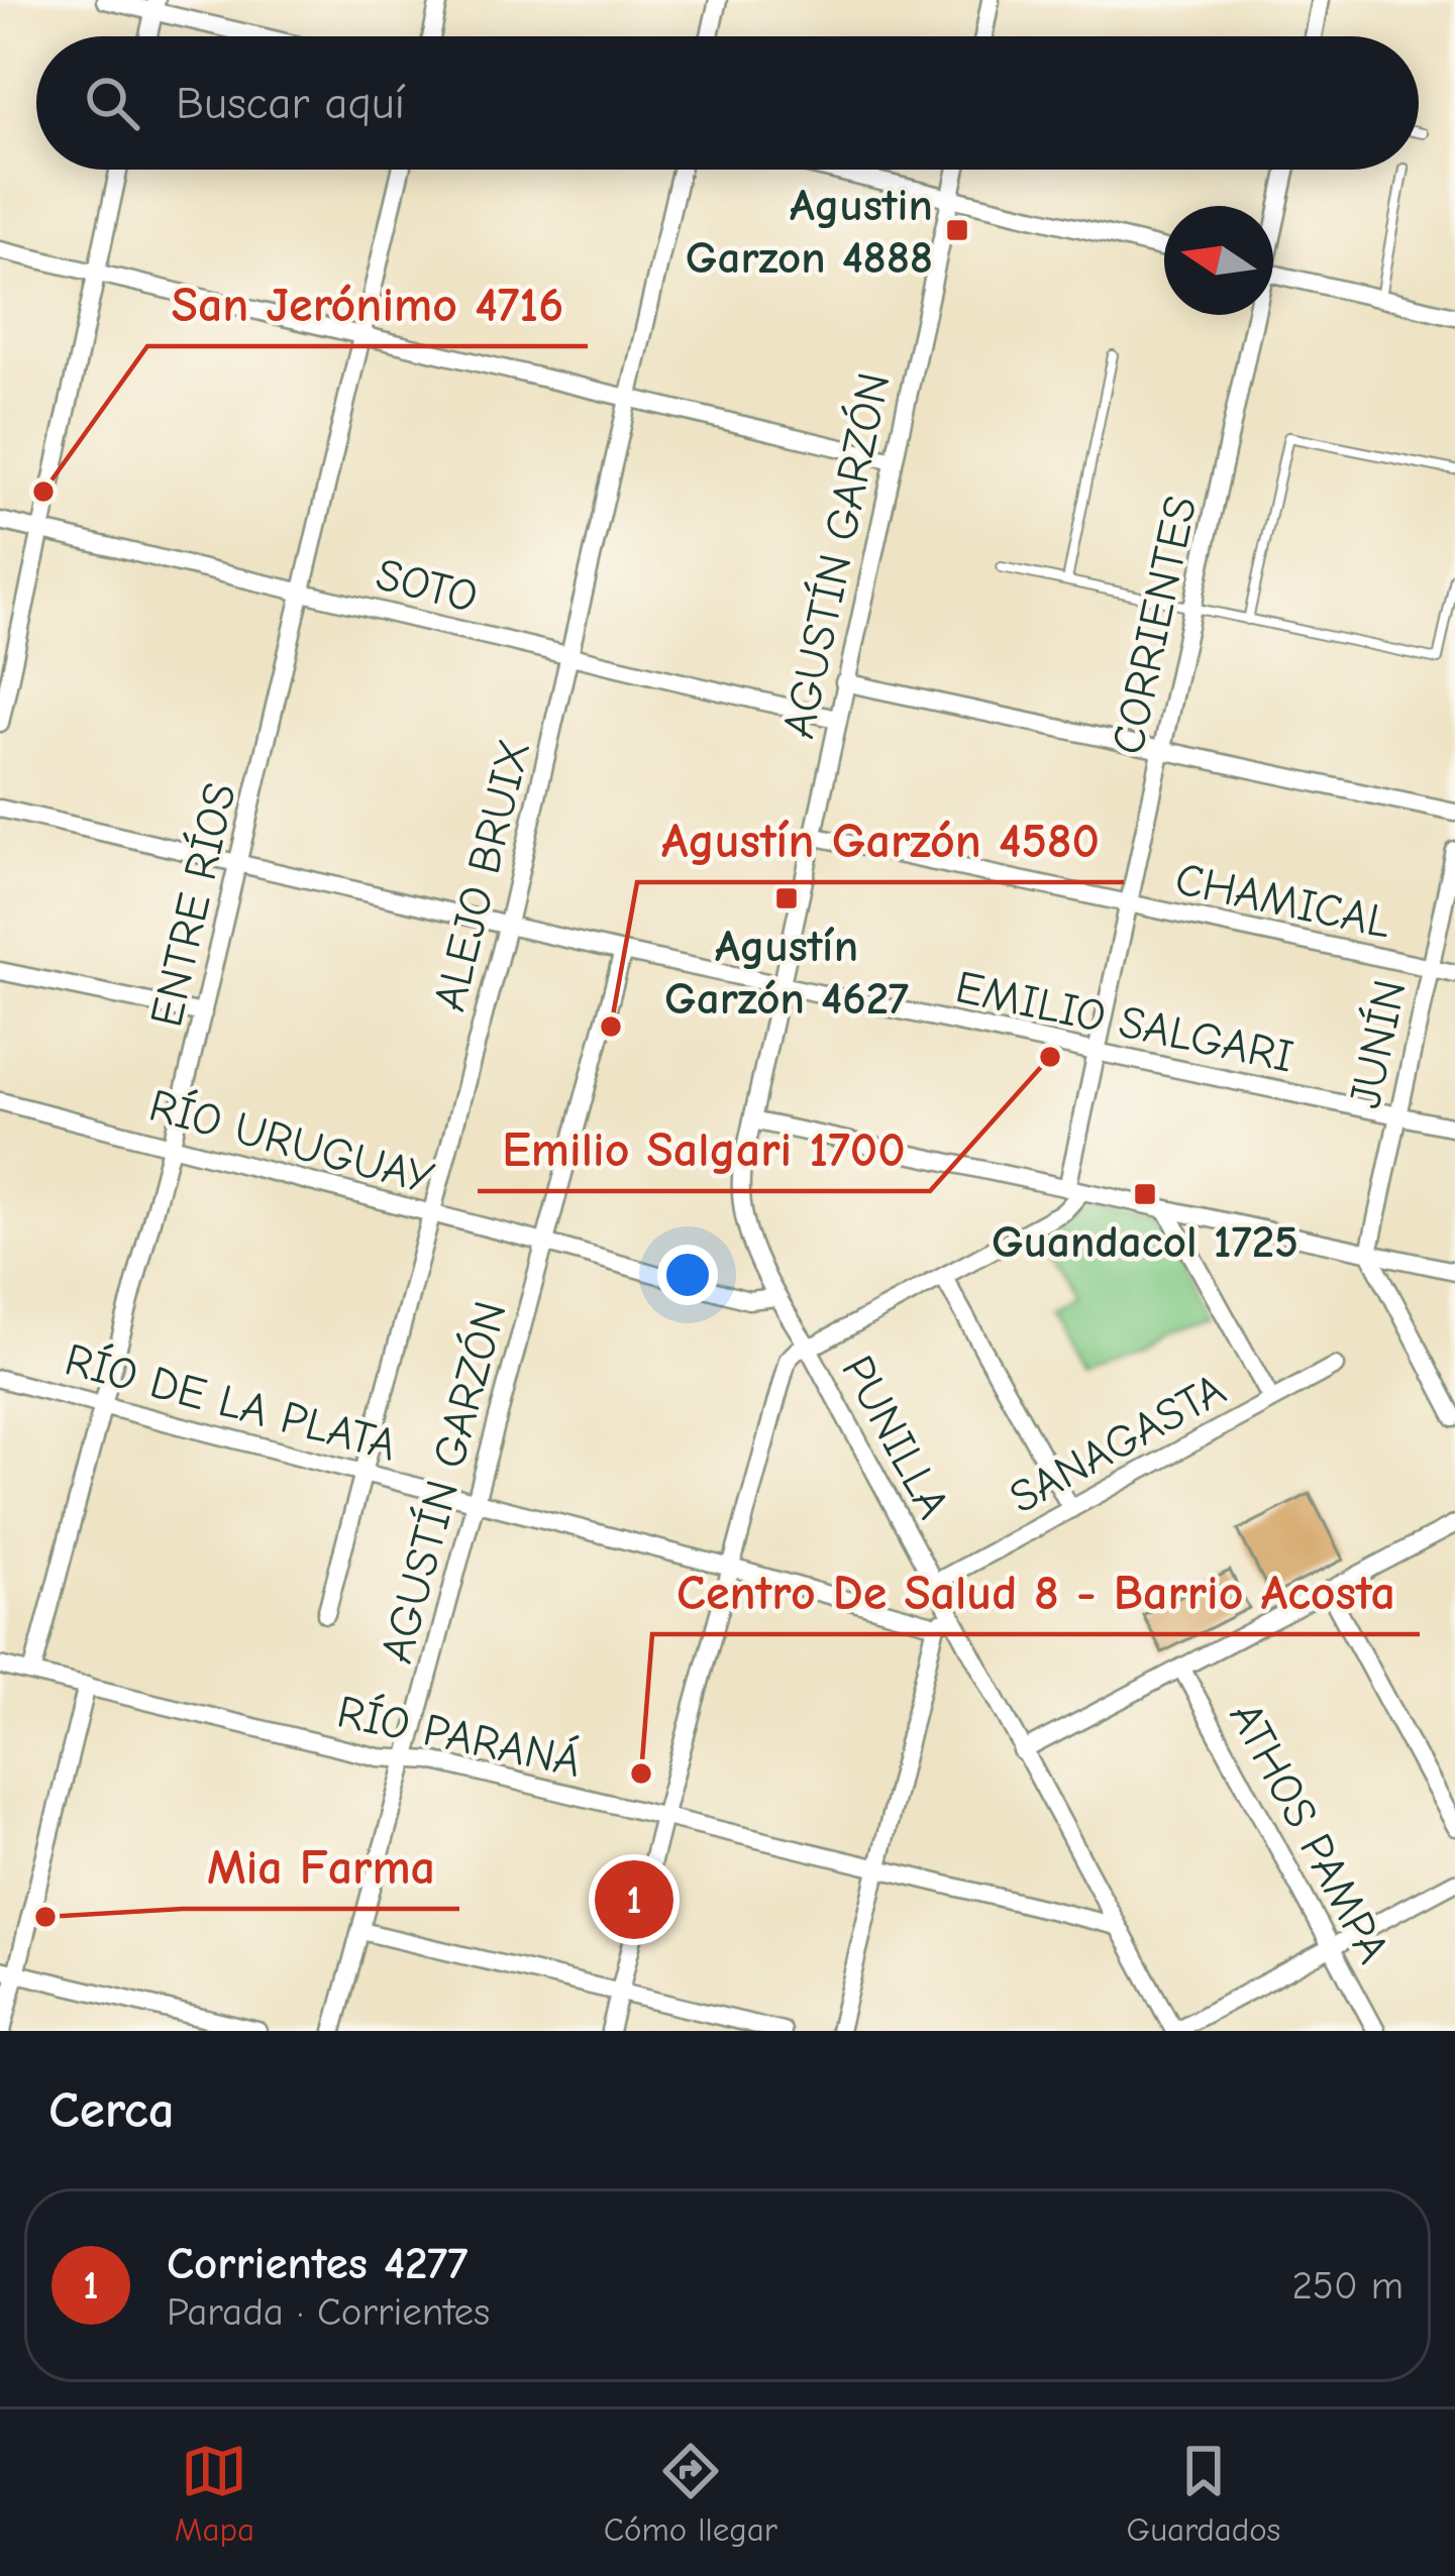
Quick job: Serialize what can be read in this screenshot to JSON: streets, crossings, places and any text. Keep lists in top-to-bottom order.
{
  "streets": {
    "street": [
      "AGUSTÍN GARZÓN",
      "SOTO",
      "CORRIENTES",
      "ALEJO BRUIX",
      "CHAMICAL",
      "ENTRE RÍOS",
      "EMILIO SALGARI",
      "JUNÍN",
      "RÍO URUGUAY",
      "RÍO DE LA PLATA",
      "PUNILLA",
      "SANAGASTA",
      "RÍO PARANÁ",
      "ATHOS PAMPA"
    ]
  },
  "crossings": [
    ["AGUSTÍN GARZÓN", "SOTO"],
    ["AGUSTÍN GARZÓN", "CHAMICAL"],
    ["AGUSTÍN GARZÓN", "EMILIO SALGARI"],
    ["AGUSTÍN GARZÓN", "RÍO URUGUAY"],
    ["AGUSTÍN GARZÓN", "RÍO DE LA PLATA"],
    ["AGUSTÍN GARZÓN", "PUNILLA"],
    ["AGUSTÍN GARZÓN", "RÍO PARANÁ"],
    ["SOTO", "ALEJO BRUIX"],
    ["SOTO", "ENTRE RÍOS"],
    ["CORRIENTES", "CHAMICAL"],
    ["CORRIENTES", "EMILIO SALGARI"],
    ["ALEJO BRUIX", "EMILIO SALGARI"],
    ["ALEJO BRUIX", "RÍO URUGUAY"],
    ["ALEJO BRUIX", "RÍO DE LA PLATA"],
    ["CHAMICAL", "JUNÍN"],
    ["ENTRE RÍOS", "EMILIO SALGARI"],
    ["ENTRE RÍOS", "RÍO URUGUAY"],
    ["ENTRE RÍOS", "RÍO DE LA PLATA"],
    ["ENTRE RÍOS", "RÍO PARANÁ"],
    ["EMILIO SALGARI", "JUNÍN"],
    ["RÍO URUGUAY", "PUNILLA"],
    ["RÍO DE LA PLATA", "PUNILLA"],
    ["PUNILLA", "SANAGASTA"],
    ["PUNILLA", "RÍO PARANÁ"]
  ],
  "places": {
    "transit": ["Agustin Garzon 4888", "Agustín Garzón 4627", "Guandacol 1725"],
    "other": [
      "San Jerónimo 4716",
      "Agustín Garzón 4580",
      "Emilio Salgari 1700",
      "Centro De Salud 8 - Barrio Acosta",
      "Mia Farma"
    ]
  },
  "north": "left",
  "page": {
    "search": "Buscar aquí",
    "pins": "1",
    "heading": "Cerca",
    "list": [
      {
        "mark": "1",
        "name": "Corrientes 4277",
        "note": "Parada · Corrientes",
        "value": "250 m"
      }
    ],
    "nav": ["Mapa", "Cómo llegar", "Guardados"]
  }
}
